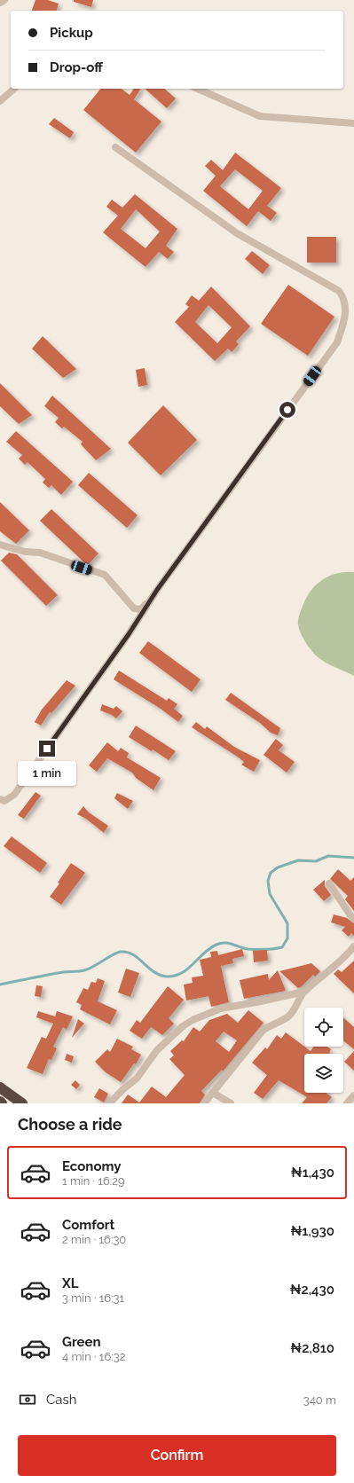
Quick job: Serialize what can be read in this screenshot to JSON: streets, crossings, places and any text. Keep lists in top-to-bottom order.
{
  "page": {
    "banner": ["Pickup", "Drop-off"],
    "bubble": "1 min",
    "heading": "Choose a ride",
    "list": [
      {
        "name": "Economy",
        "note": "1 min · 16:29",
        "value": "₦1,430"
      },
      {
        "name": "Comfort",
        "note": "2 min · 16:30",
        "value": "₦1,930"
      },
      {
        "name": "XL",
        "note": "3 min · 16:31",
        "value": "₦2,430"
      },
      {
        "name": "Green",
        "note": "4 min · 16:32",
        "value": "₦2,810"
      }
    ],
    "pay": ["Cash", "340 m"],
    "buttons": "Confirm"
  }
}
